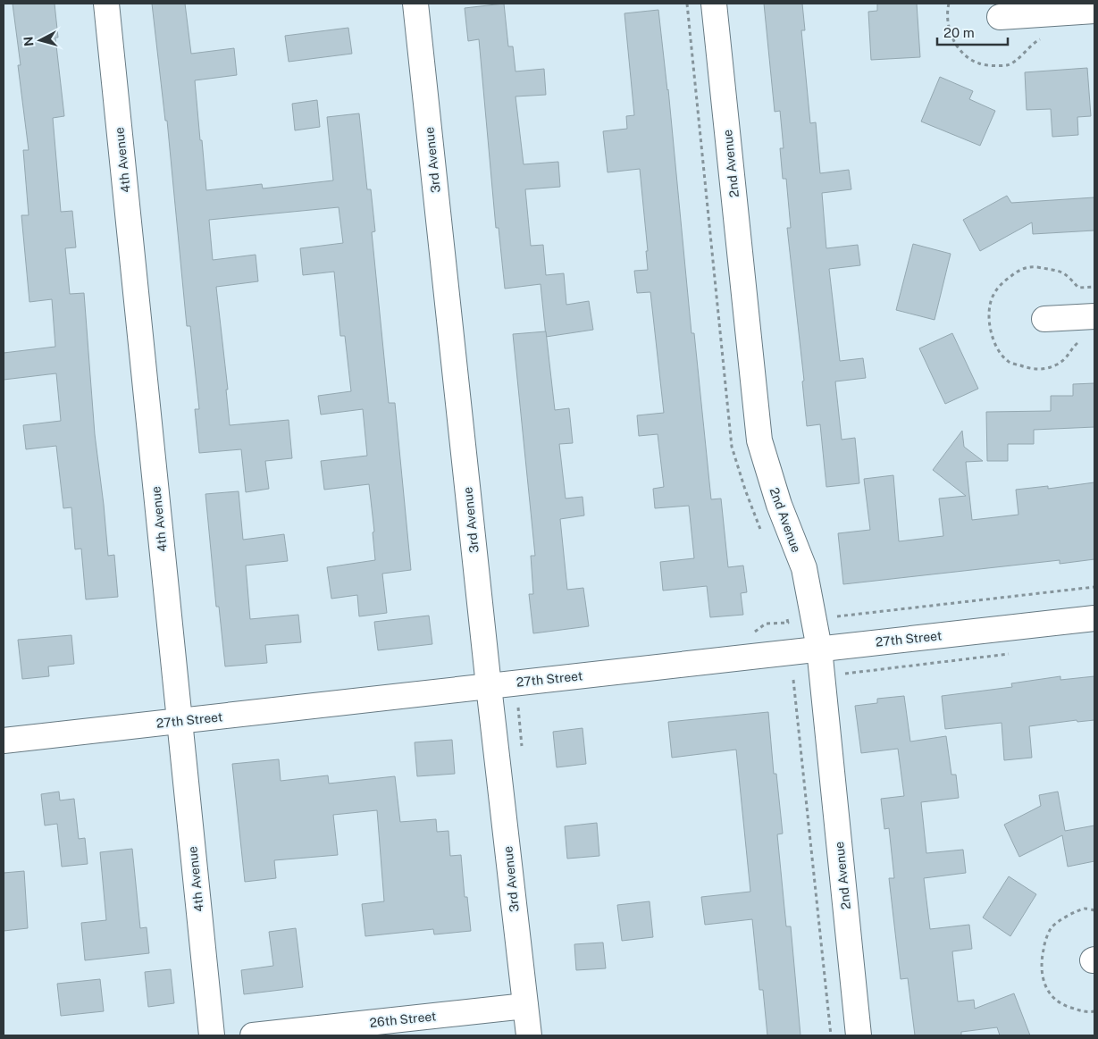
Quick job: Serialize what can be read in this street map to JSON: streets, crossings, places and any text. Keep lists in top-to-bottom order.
{
  "streets": {
    "street": [
      "4th Avenue",
      "3rd Avenue",
      "2nd Avenue",
      "27th Street",
      "26th Street"
    ]
  },
  "crossings": [
    ["4th Avenue", "27th Street"],
    ["3rd Avenue", "27th Street"],
    ["3rd Avenue", "26th Street"],
    ["2nd Avenue", "27th Street"]
  ],
  "scale_bar": "20 m",
  "north": "left"
}
